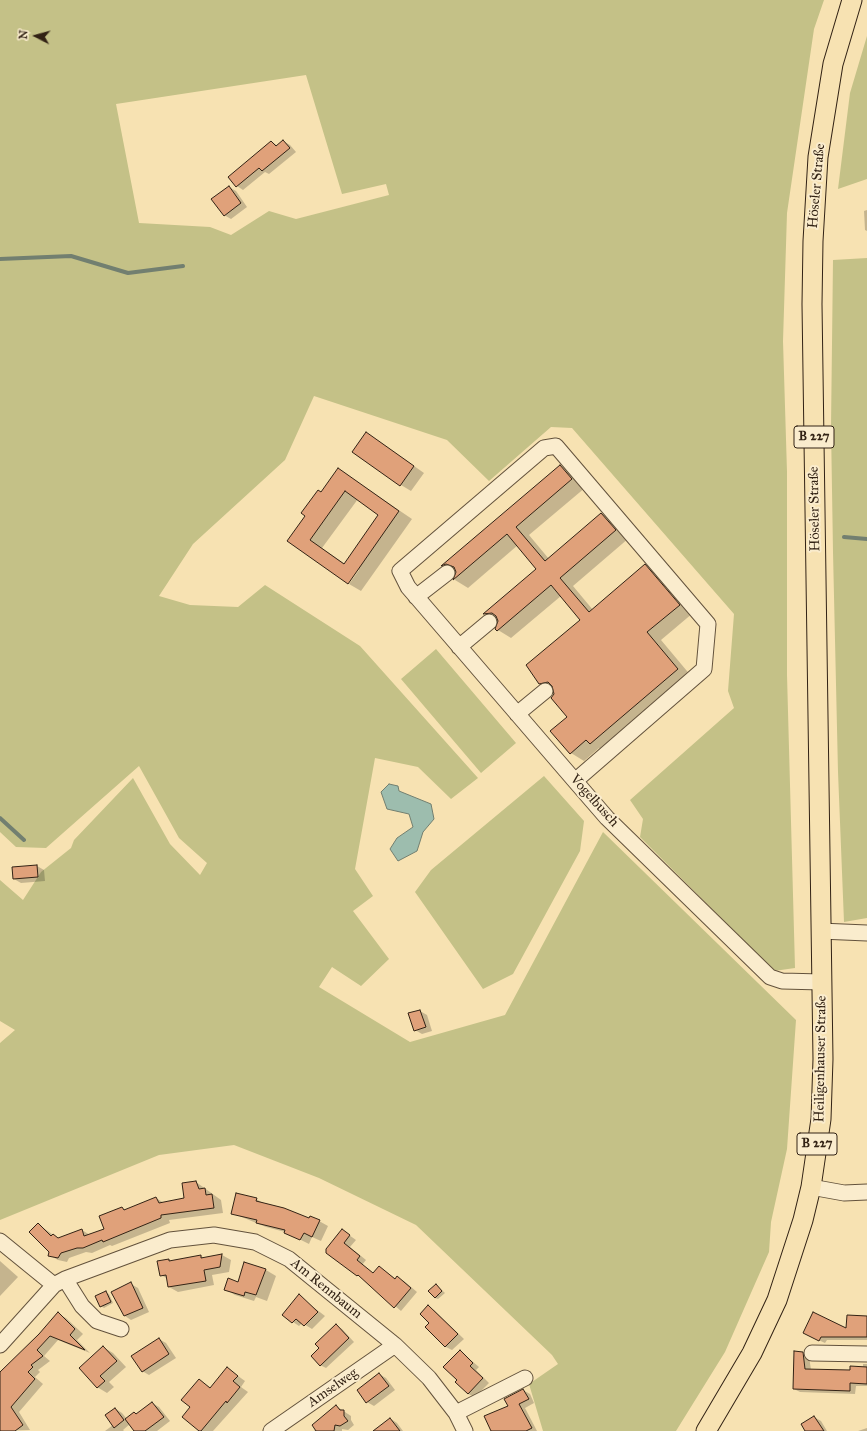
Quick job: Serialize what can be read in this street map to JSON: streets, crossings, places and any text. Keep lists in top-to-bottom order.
{
  "streets": {
    "main road": ["Höseler Straße", "B 227", "Heiligenhauser Straße"],
    "street": ["Vogelbusch", "Am Rennbaum", "Amselweg"]
  },
  "crossings": [
    ["Höseler Straße", "Heiligenhauser Straße"],
    ["Vogelbusch", "Heiligenhauser Straße"],
    ["Am Rennbaum", "Amselweg"]
  ],
  "north": "left"
}
